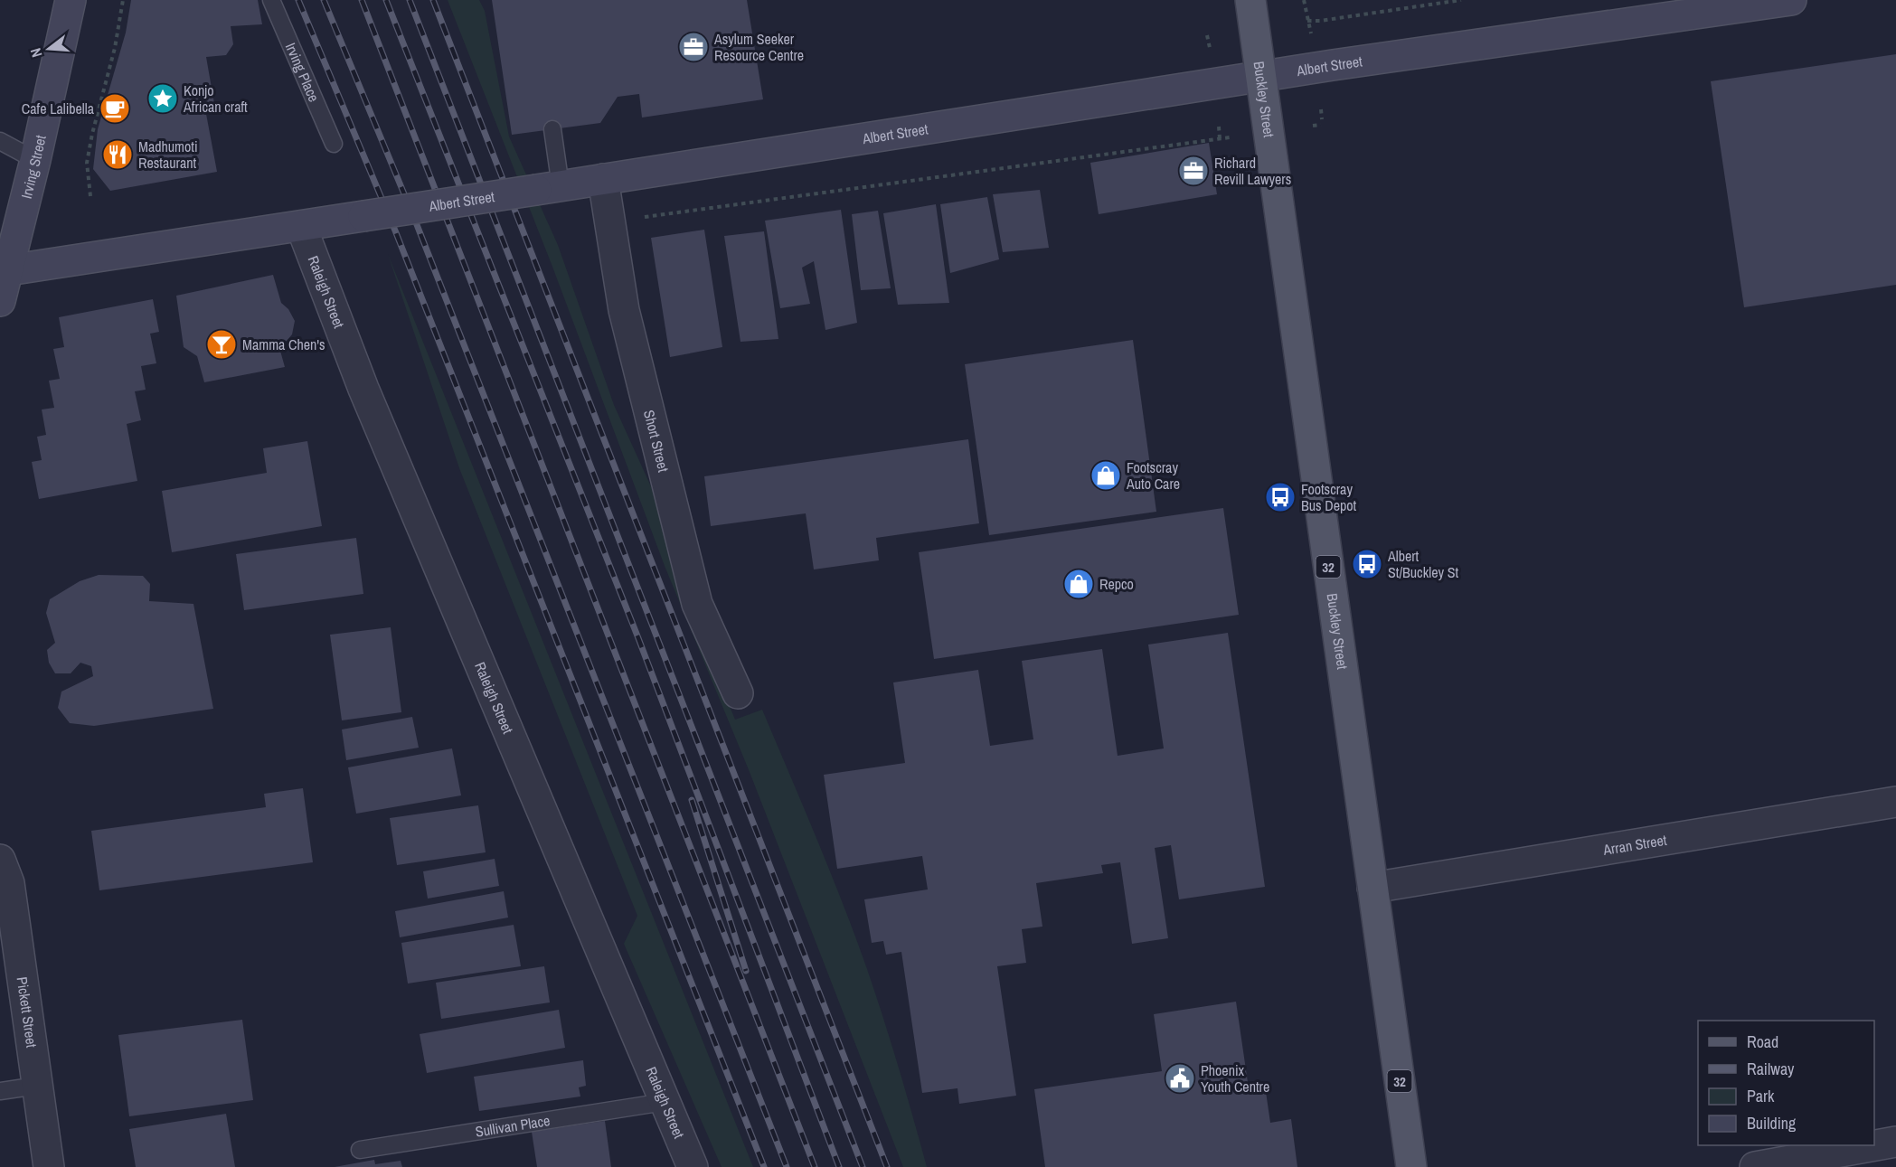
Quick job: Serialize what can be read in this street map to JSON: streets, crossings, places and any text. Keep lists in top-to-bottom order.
{
  "streets": {
    "main road": ["Buckley Street", "32"],
    "street": [
      "Albert Street",
      "Irving Street",
      "Raleigh Street",
      "Short Street",
      "Arran Street",
      "Pickett Street"
    ],
    "lane": ["Irving Place", "Sullivan Place"]
  },
  "crossings": [
    ["Albert Street", "Buckley Street"],
    ["Albert Street", "Irving Street"],
    ["Albert Street", "Raleigh Street"],
    ["Albert Street", "Short Street"],
    ["Buckley Street", "Arran Street"],
    ["Raleigh Street", "Sullivan Place"]
  ],
  "places": {
    "office": ["Asylum Seeker Resource Centre", "Richard Revill Lawyers"],
    "place": ["Konjo African craft"],
    "cafe": ["Cafe Lalibella"],
    "restaurant": ["Madhumoti Restaurant"],
    "bar": ["Mamma Chen's"],
    "shop": ["Footscray Auto Care", "Repco"],
    "bus stop": ["Footscray Bus Depot", "Albert St/Buckley St"],
    "public building": ["Phoenix Youth Centre"]
  },
  "legend": [
    "Road",
    "Railway",
    "Park",
    "Building"
  ],
  "north": "left"
}
